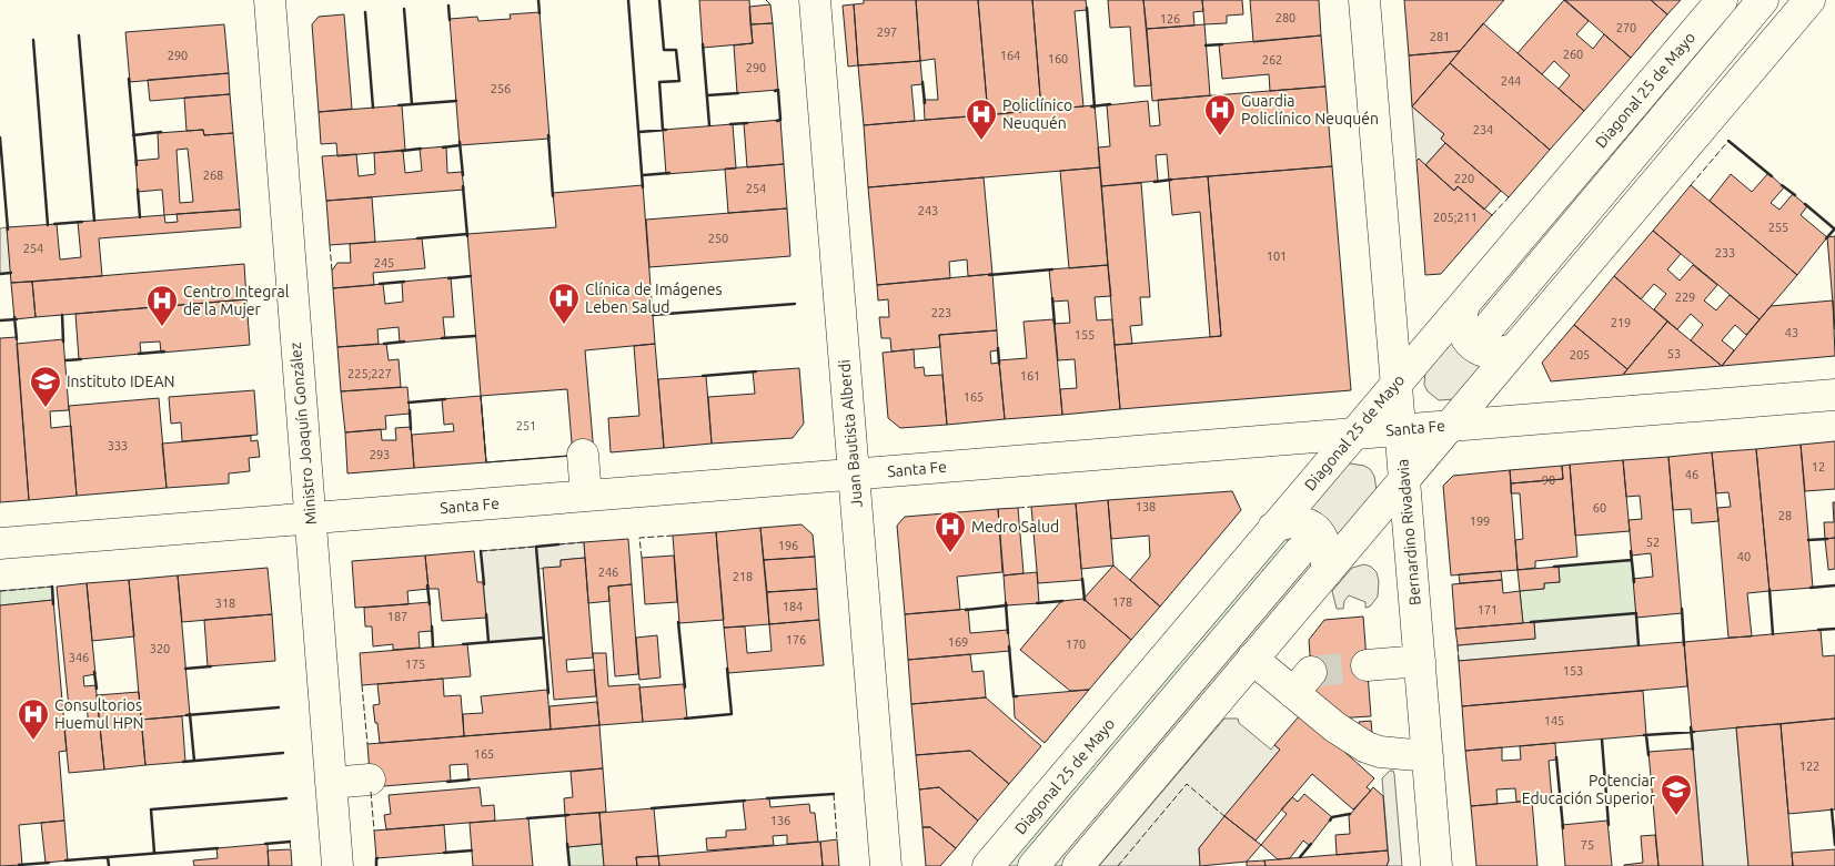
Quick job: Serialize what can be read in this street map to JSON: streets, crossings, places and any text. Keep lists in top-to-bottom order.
{
  "streets": {
    "street": [
      "Diagonal 25 de Mayo",
      "Santa Fe",
      "Ministro Joaquín González",
      "Juan Bautista Alberdi",
      "Bernardino Rivadavia"
    ]
  },
  "crossings": [
    ["Diagonal 25 de Mayo", "Santa Fe"],
    ["Diagonal 25 de Mayo", "Bernardino Rivadavia"],
    ["Santa Fe", "Ministro Joaquín González"],
    ["Santa Fe", "Juan Bautista Alberdi"],
    ["Santa Fe", "Bernardino Rivadavia"]
  ],
  "places": {
    "hospital": [
      "Guardia Policlínico Neuquén",
      "Policlínico Neuquén",
      "Clínica de Imágenes Leben Salud",
      "Centro Integral de la Mujer",
      "Medro Salud",
      "Consultorios Huemul HPN"
    ],
    "school or university": ["Instituto IDEAN", "Potenciar Educación Superior"]
  },
  "house_numbers": [
    "280",
    "126",
    "270",
    "297",
    "281",
    "260",
    "290",
    "164",
    "160",
    "262",
    "290",
    "244",
    "256",
    "234",
    "268",
    "220",
    "254",
    "243",
    "205;211",
    "255",
    "250",
    "254",
    "233",
    "101",
    "245",
    "229",
    "223",
    "219",
    "43",
    "155",
    "53",
    "205",
    "225;227",
    "161",
    "165",
    "251",
    "333",
    "293",
    "12",
    "46",
    "90",
    "138",
    "60",
    "28",
    "199",
    "52",
    "196",
    "40",
    "246",
    "218",
    "178",
    "318",
    "184",
    "171",
    "187",
    "176",
    "169",
    "170",
    "320",
    "346",
    "175",
    "153",
    "145",
    "165",
    "122",
    "136",
    "75"
  ]
}
